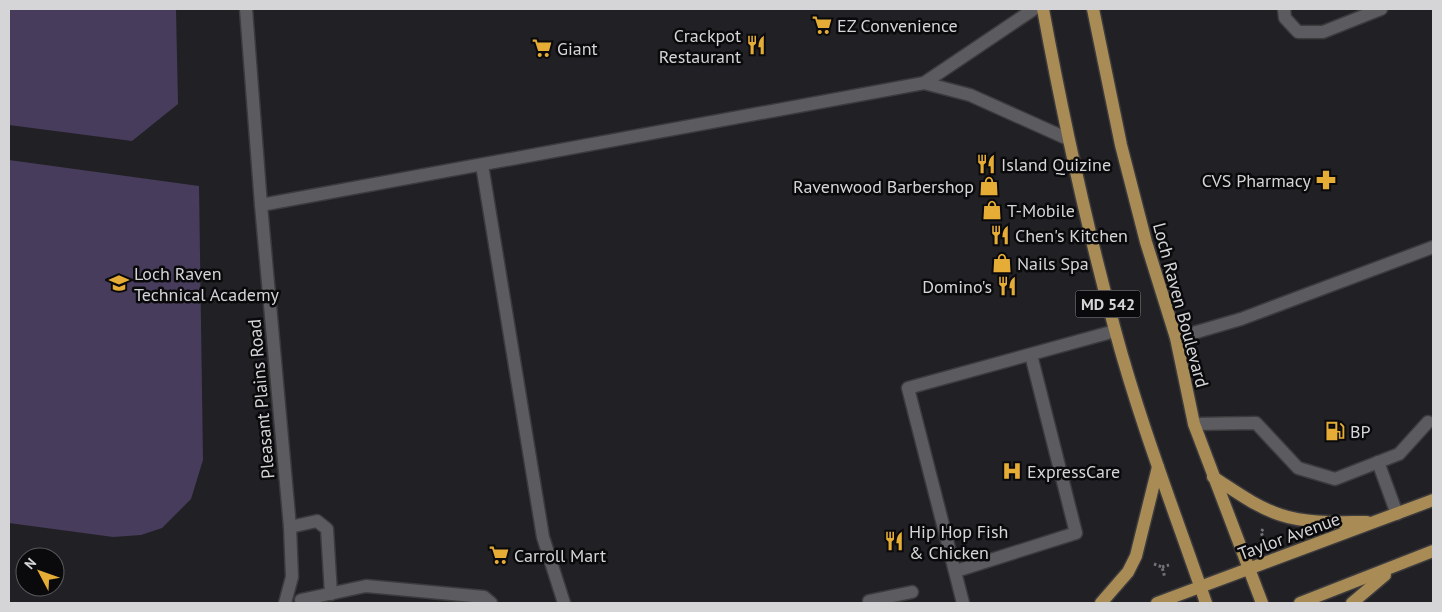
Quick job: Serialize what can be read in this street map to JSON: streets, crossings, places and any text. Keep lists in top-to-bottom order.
{
  "streets": {
    "main road": ["MD 542", "Loch Raven Boulevard", "Taylor Avenue"],
    "street": ["Pleasant Plains Road"]
  },
  "crossings": [
    ["MD 542", "Taylor Avenue"],
    ["Loch Raven Boulevard", "Taylor Avenue"]
  ],
  "places": {
    "supermarket": ["EZ Convenience", "Giant", "Carroll Mart"],
    "restaurant": [
      "Crackpot Restaurant",
      "Island Quizine",
      "Chen's Kitchen",
      "Domino's",
      "Hip Hop Fish & Chicken"
    ],
    "pharmacy": ["CVS Pharmacy"],
    "shop": ["Ravenwood Barbershop", "T-Mobile", "Nails Spa"],
    "school or university": ["Loch Raven Technical Academy"],
    "fuel station": ["BP"],
    "hospital": ["ExpressCare"]
  },
  "north": "top left"
}
